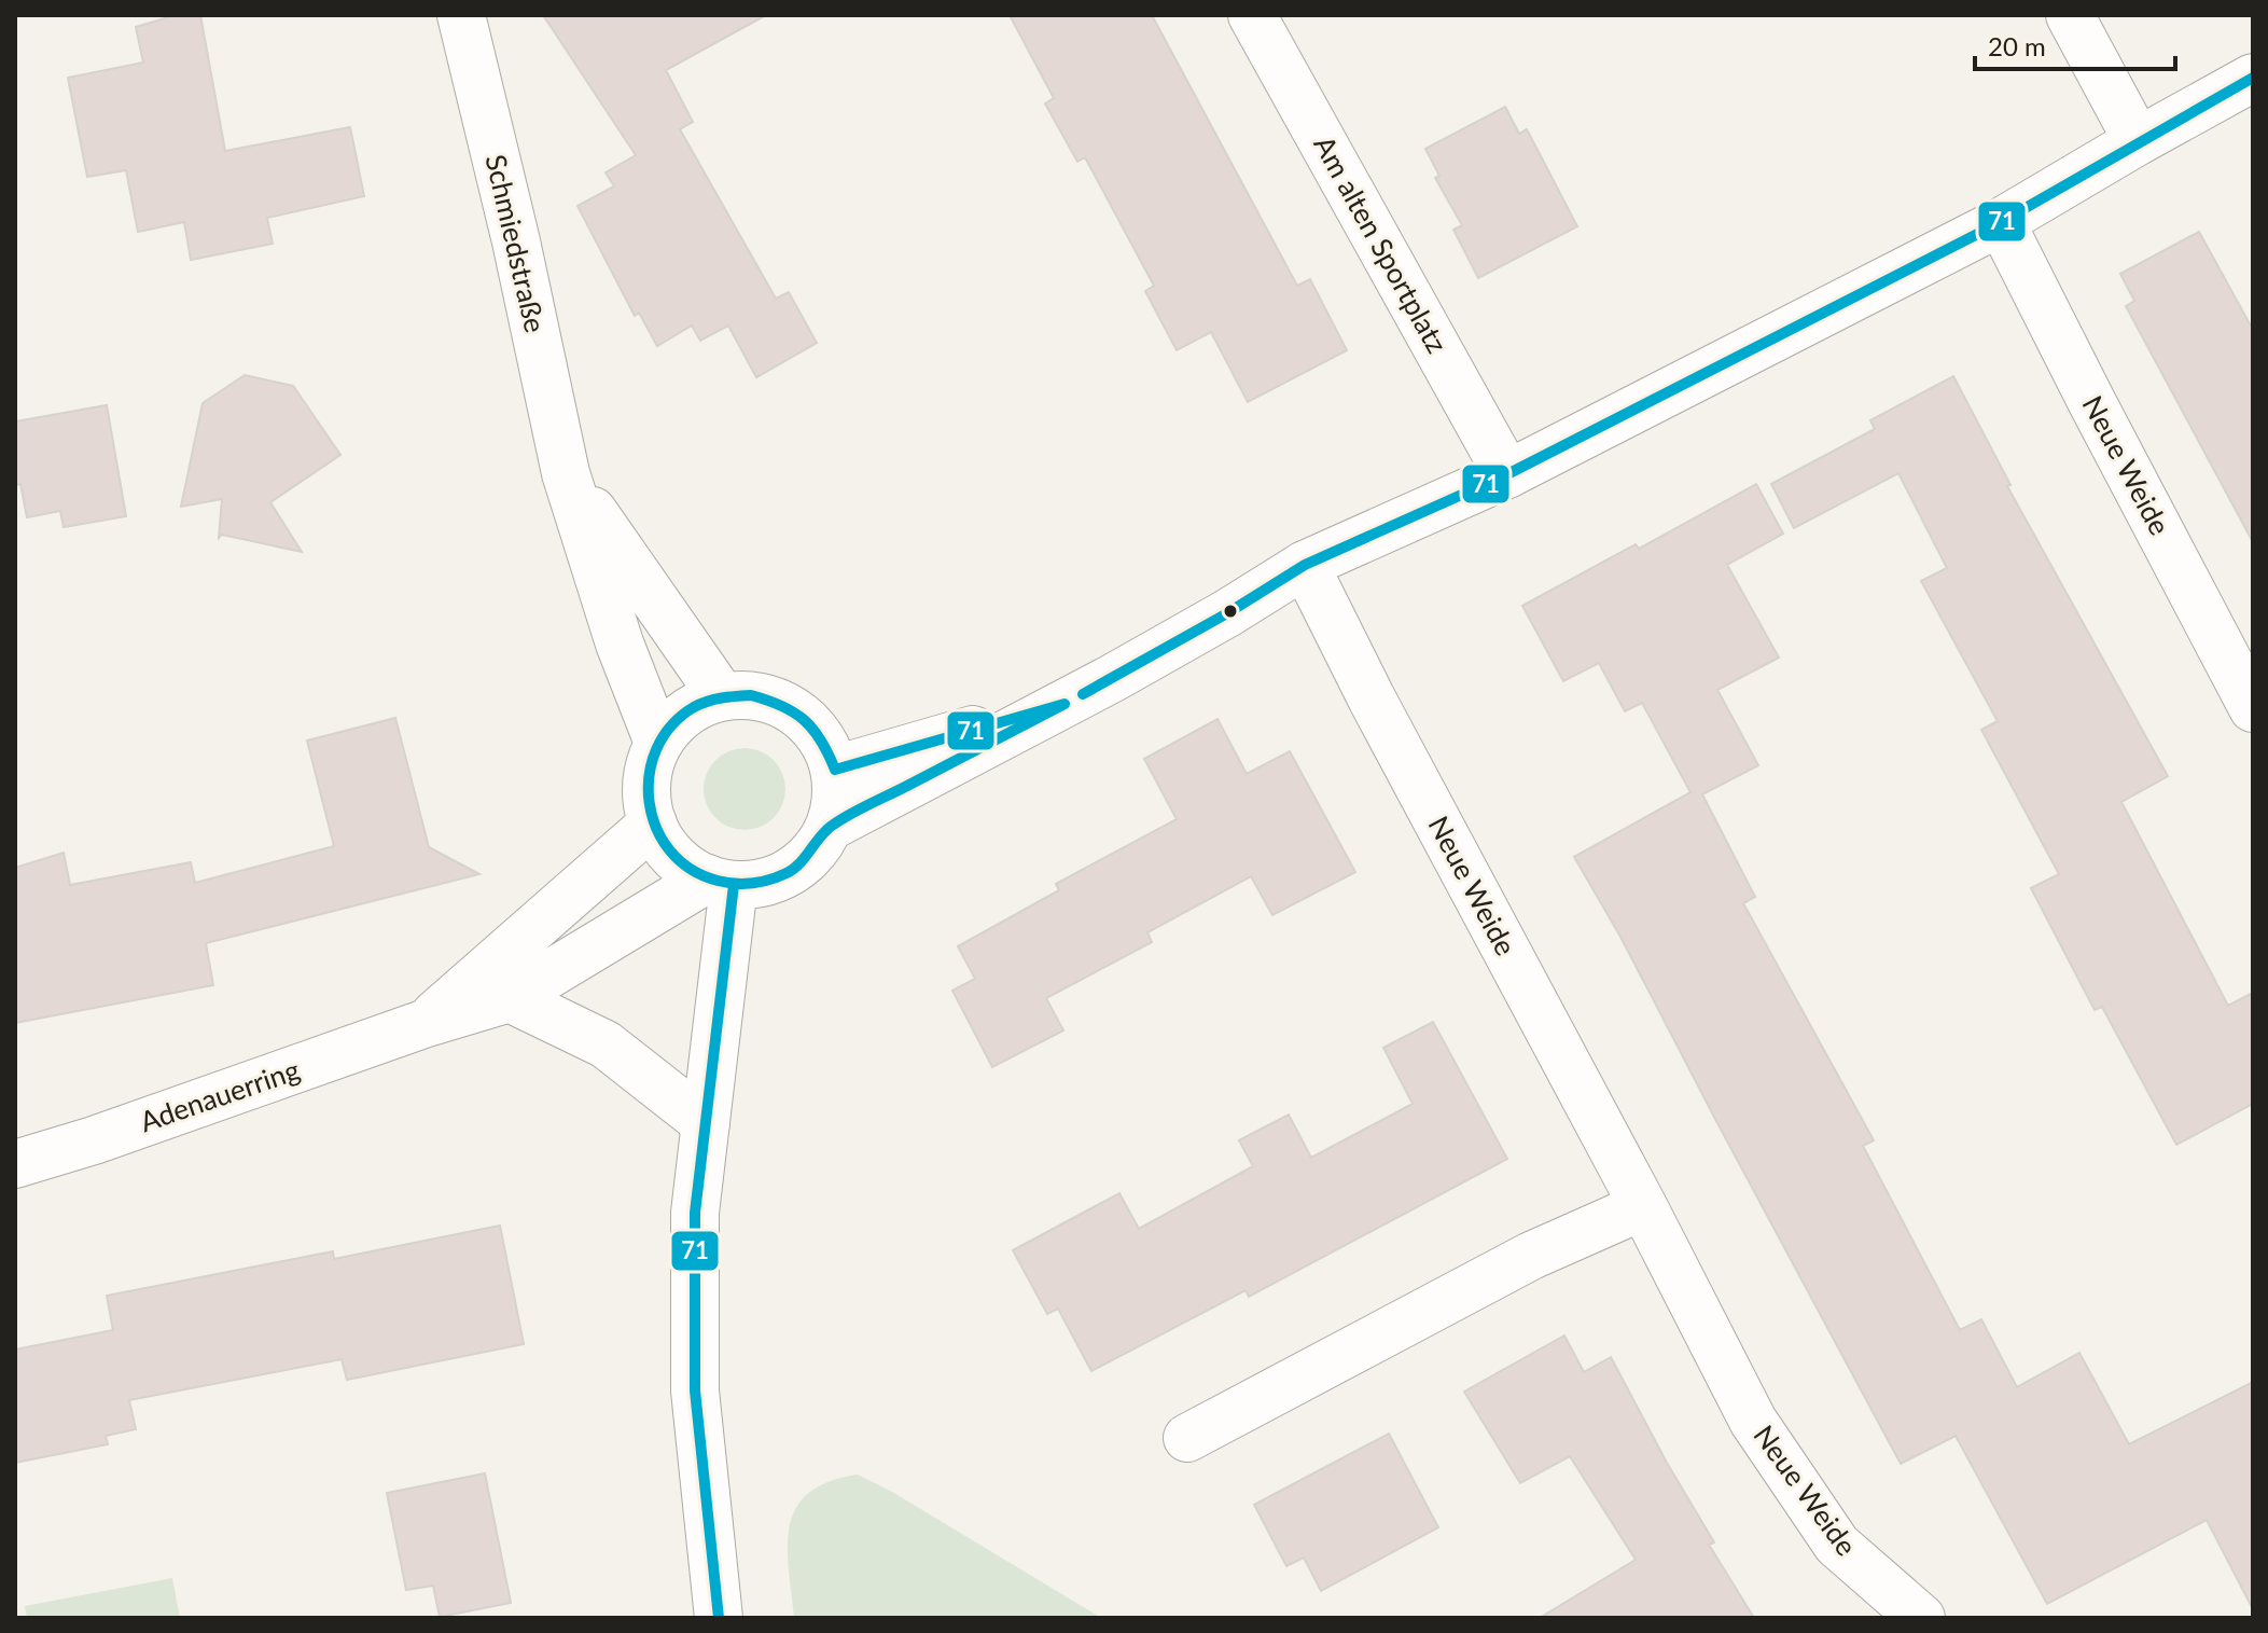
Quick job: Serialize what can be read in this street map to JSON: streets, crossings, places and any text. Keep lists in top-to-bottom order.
{
  "streets": {
    "street": [
      "Schmiedstraße",
      "Am alten Sportplatz",
      "Neue Weide",
      "Adenauerring"
    ]
  },
  "crossings": [
    ["Schmiedstraße", "Adenauerring"]
  ],
  "lines": ["transit line 71"],
  "scale_bar": "20 m"
}
